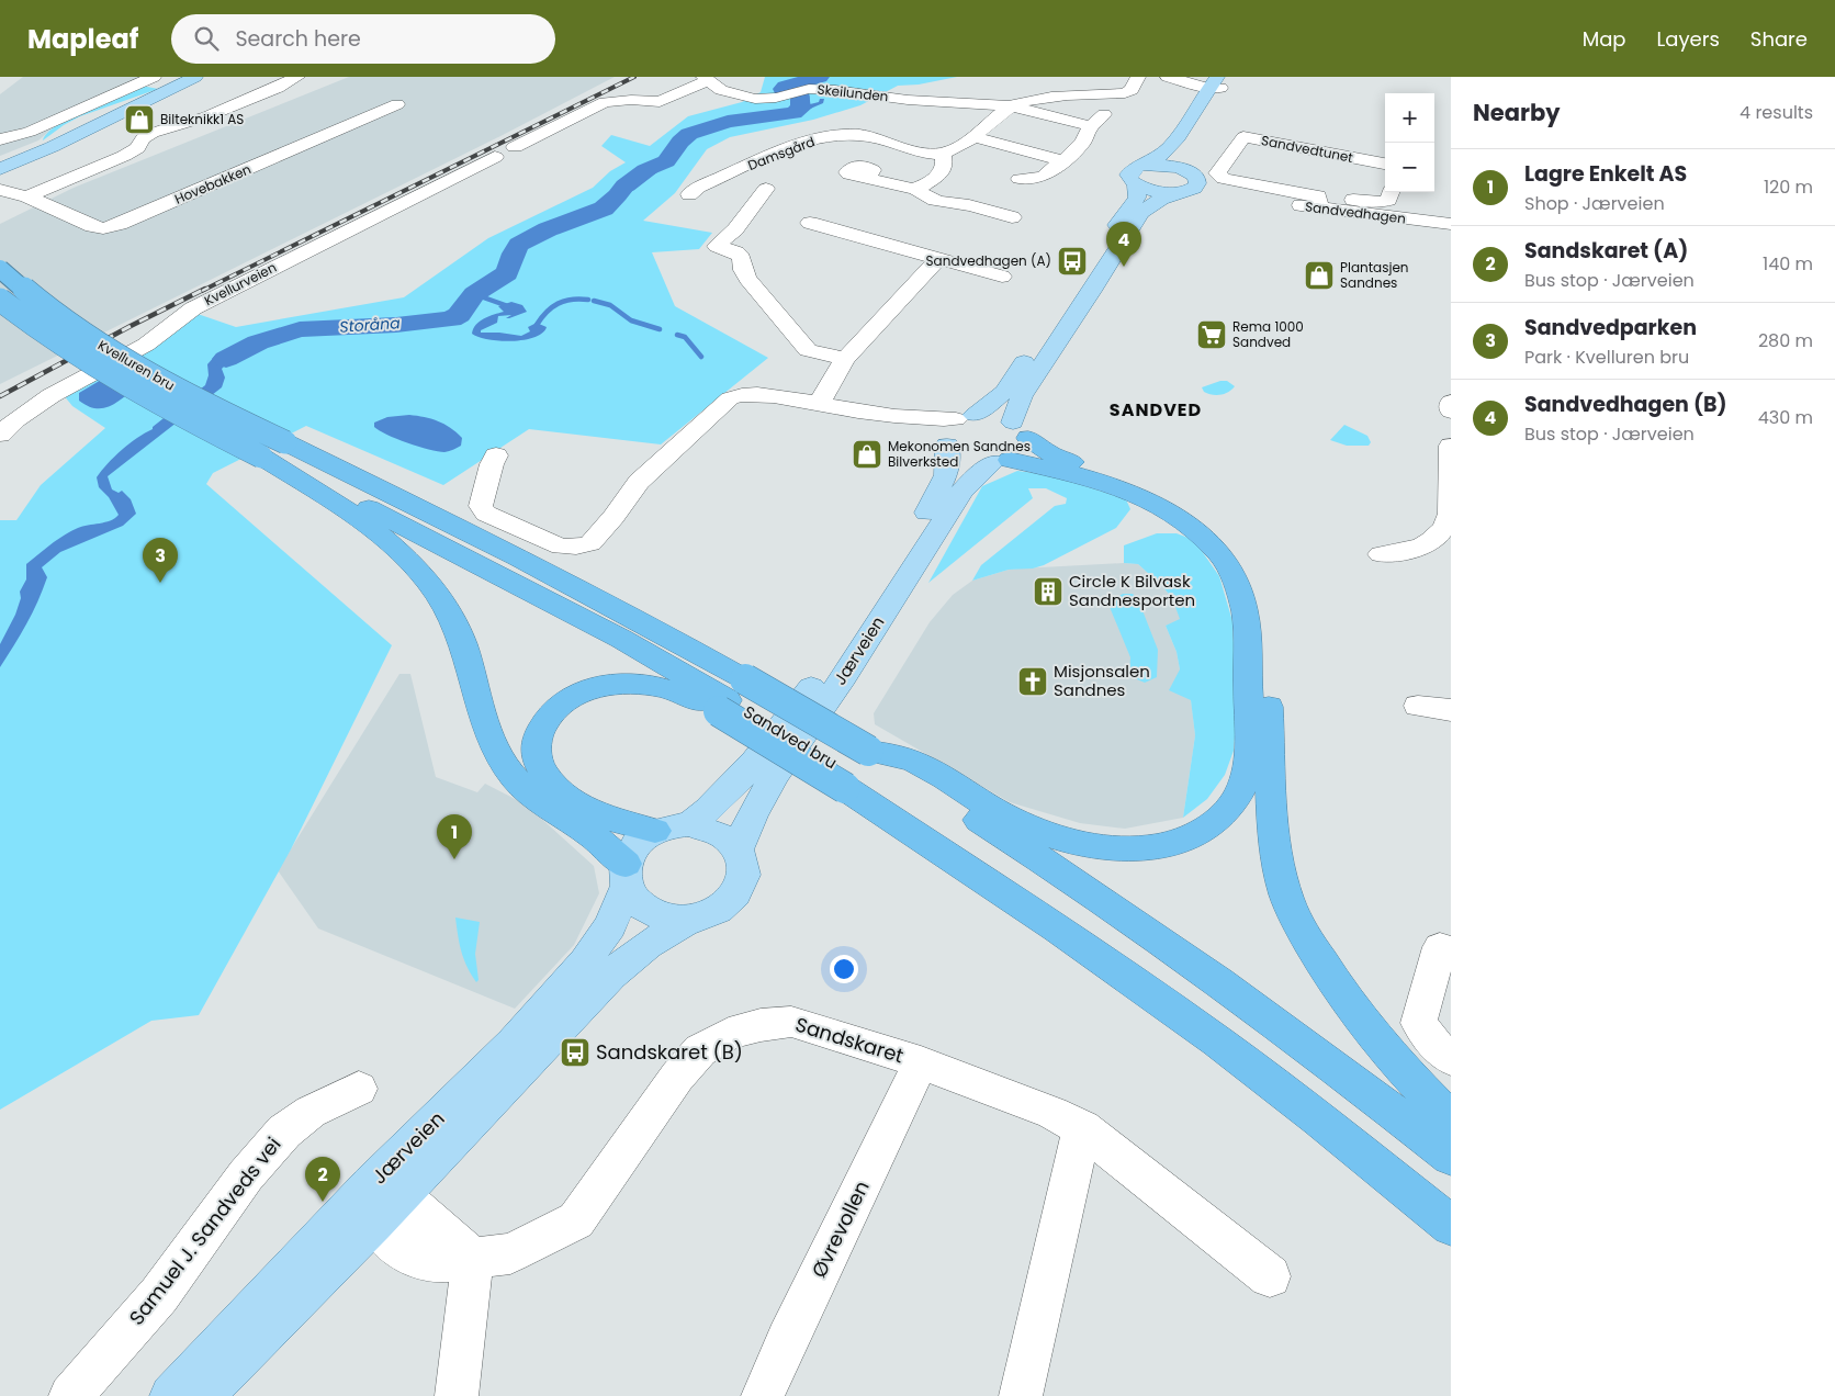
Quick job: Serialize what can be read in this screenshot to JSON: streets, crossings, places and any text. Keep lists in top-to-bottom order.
{
  "streets": {
    "highway": ["Kvelluren bru", "Sandved bru"],
    "main road": ["Jærveien"],
    "street": [
      "Skeilunden",
      "Sandvedtunet",
      "Damsgård",
      "Hovebakken",
      "Sandvedhagen",
      "Kvellurveien",
      "Sandskaret",
      "Øvrevollen",
      "Samuel J. Sandveds vei"
    ]
  },
  "crossings": [
    ["Sandvedtunet", "Sandvedhagen"],
    ["Jærveien", "Sandskaret"],
    ["Sandskaret", "Øvrevollen"]
  ],
  "districts": ["SANDVED"],
  "water": ["Storåna"],
  "places": {
    "shop": ["Bilteknikk1 AS", "Plantasjen Sandnes", "Mekonomen Sandnes Bilverksted"],
    "bus stop": ["Sandvedhagen (A)", "Sandskaret (B)"],
    "supermarket": ["Rema 1000 Sandved"],
    "building": ["Circle K Bilvask Sandnesporten"],
    "church": ["Misjonsalen Sandnes"]
  },
  "page": {
    "header": "Mapleaf",
    "search": "Search here",
    "nav": ["Map", "Layers", "Share"],
    "heading": ["Nearby", "4 results"],
    "map_buttons": ["+", "−"],
    "list": [
      {
        "mark": "1",
        "name": "Lagre Enkelt AS",
        "note": "Shop · Jærveien",
        "value": "120 m"
      },
      {
        "mark": "2",
        "name": "Sandskaret (A)",
        "note": "Bus stop · Jærveien",
        "value": "140 m"
      },
      {
        "mark": "3",
        "name": "Sandvedparken",
        "note": "Park · Kvelluren bru",
        "value": "280 m"
      },
      {
        "mark": "4",
        "name": "Sandvedhagen (B)",
        "note": "Bus stop · Jærveien",
        "value": "430 m"
      }
    ],
    "pins": [
      "4",
      "3",
      "1",
      "2"
    ]
  }
}
